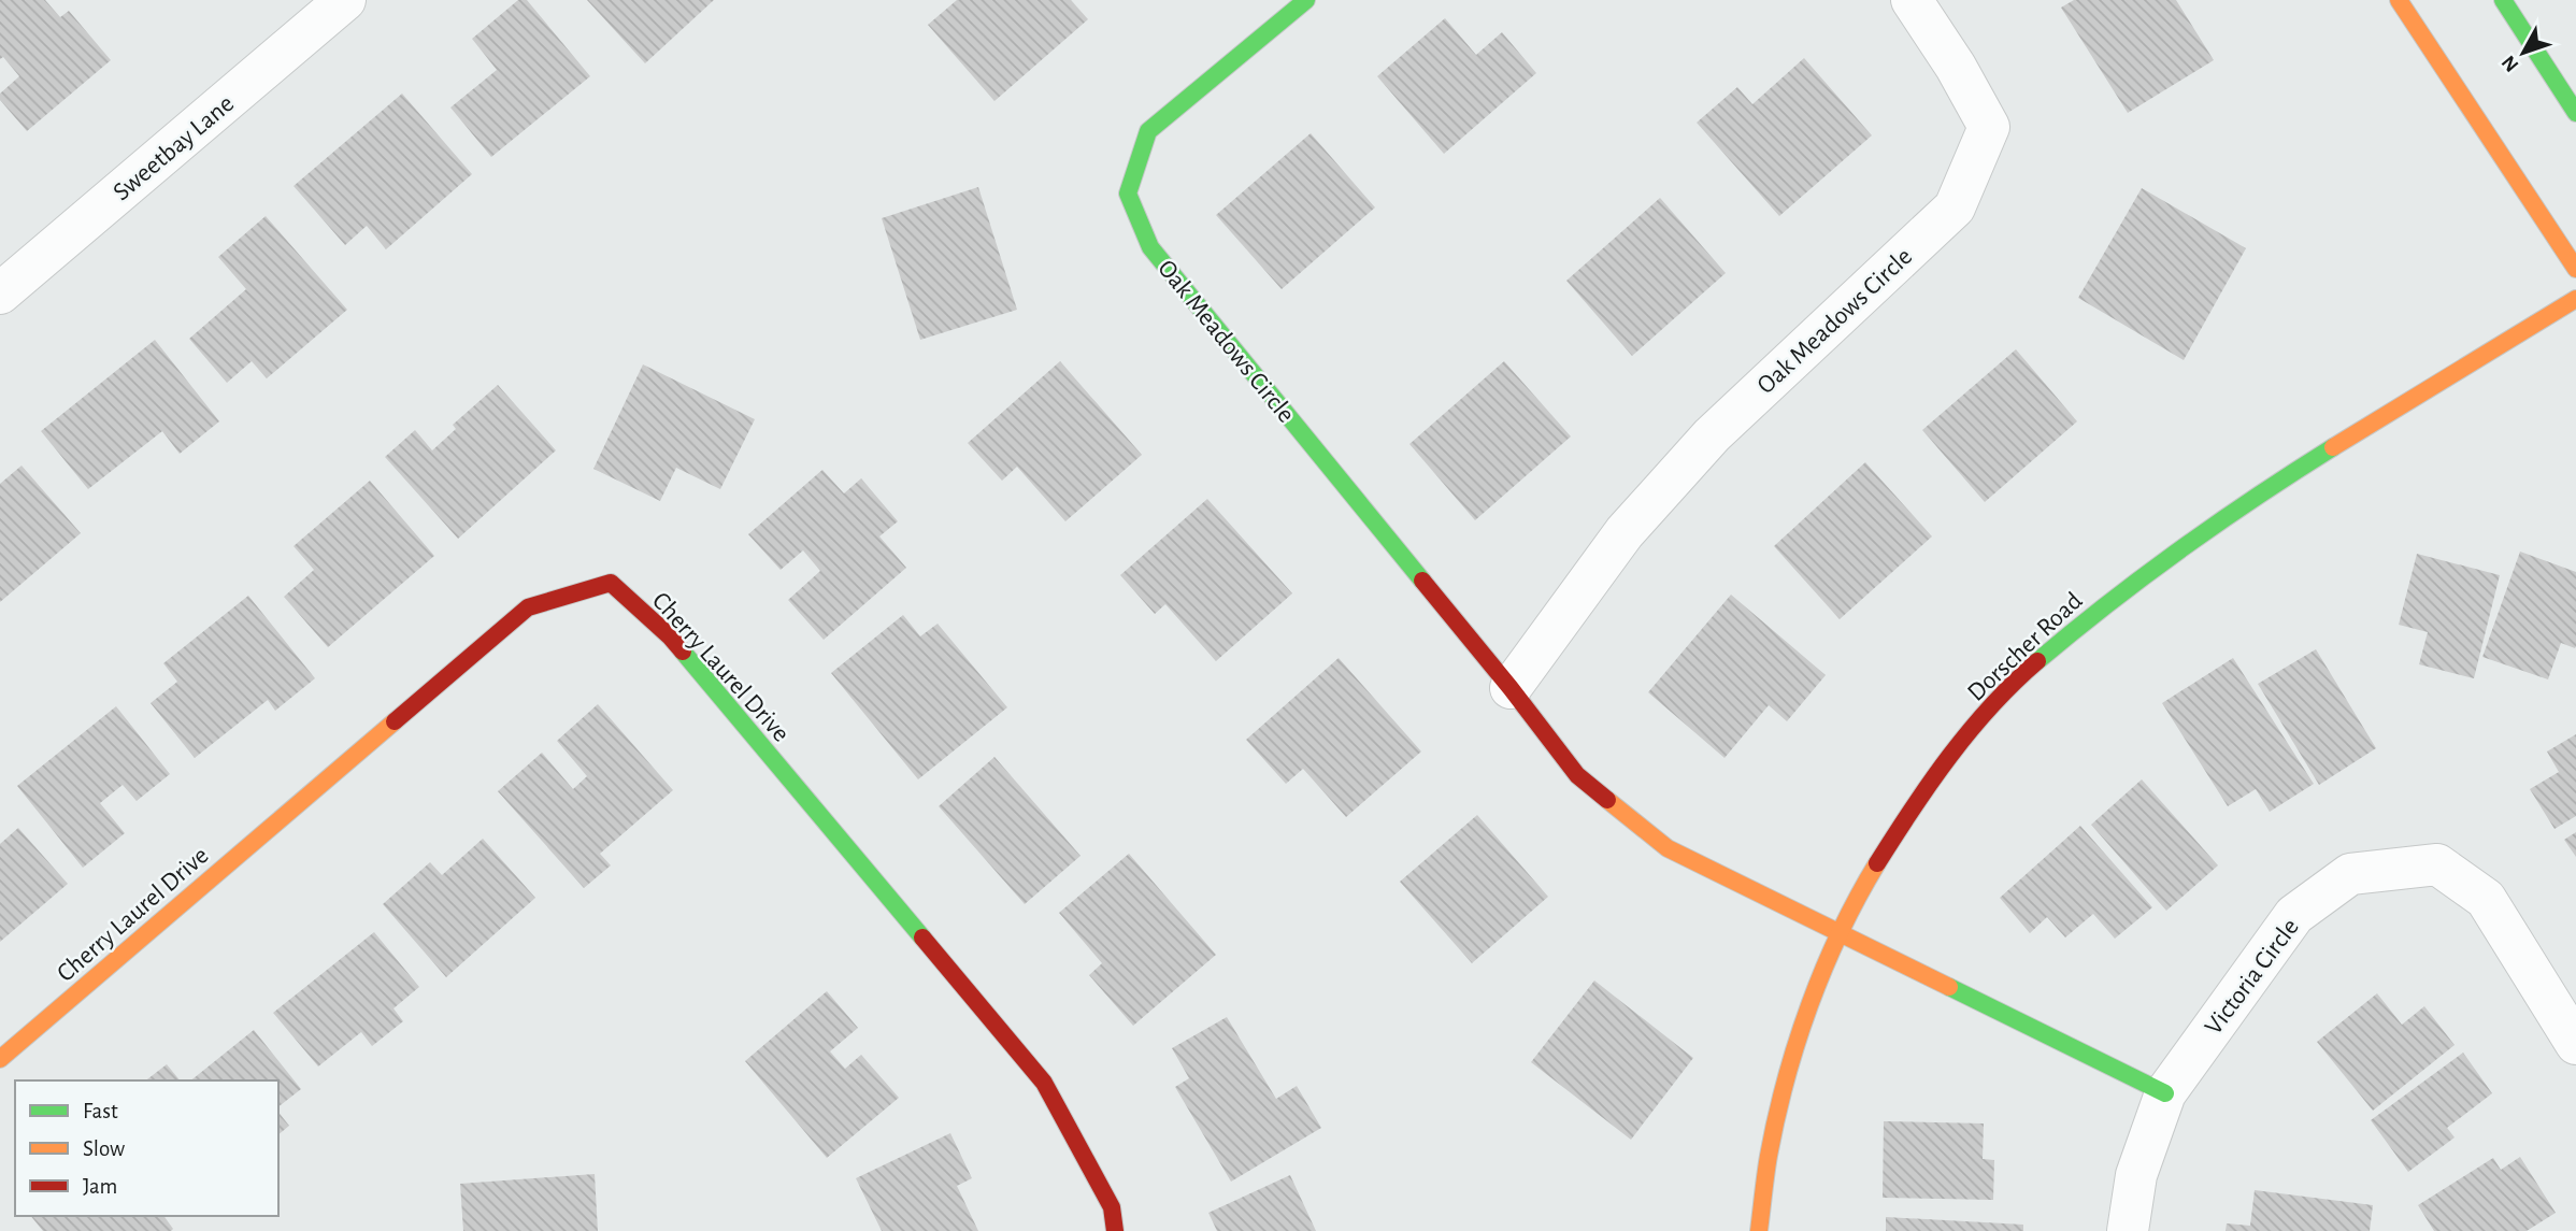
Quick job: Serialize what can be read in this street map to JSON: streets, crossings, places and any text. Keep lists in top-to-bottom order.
{
  "streets": {
    "street": [
      "Sweetbay Lane",
      "Oak Meadows Circle",
      "Dorscher Road",
      "Cherry Laurel Drive",
      "Victoria Circle"
    ]
  },
  "crossings": [
    ["Oak Meadows Circle", "Dorscher Road"]
  ],
  "legend": ["Fast", "Slow", "Jam"],
  "north": "bottom left"
}
